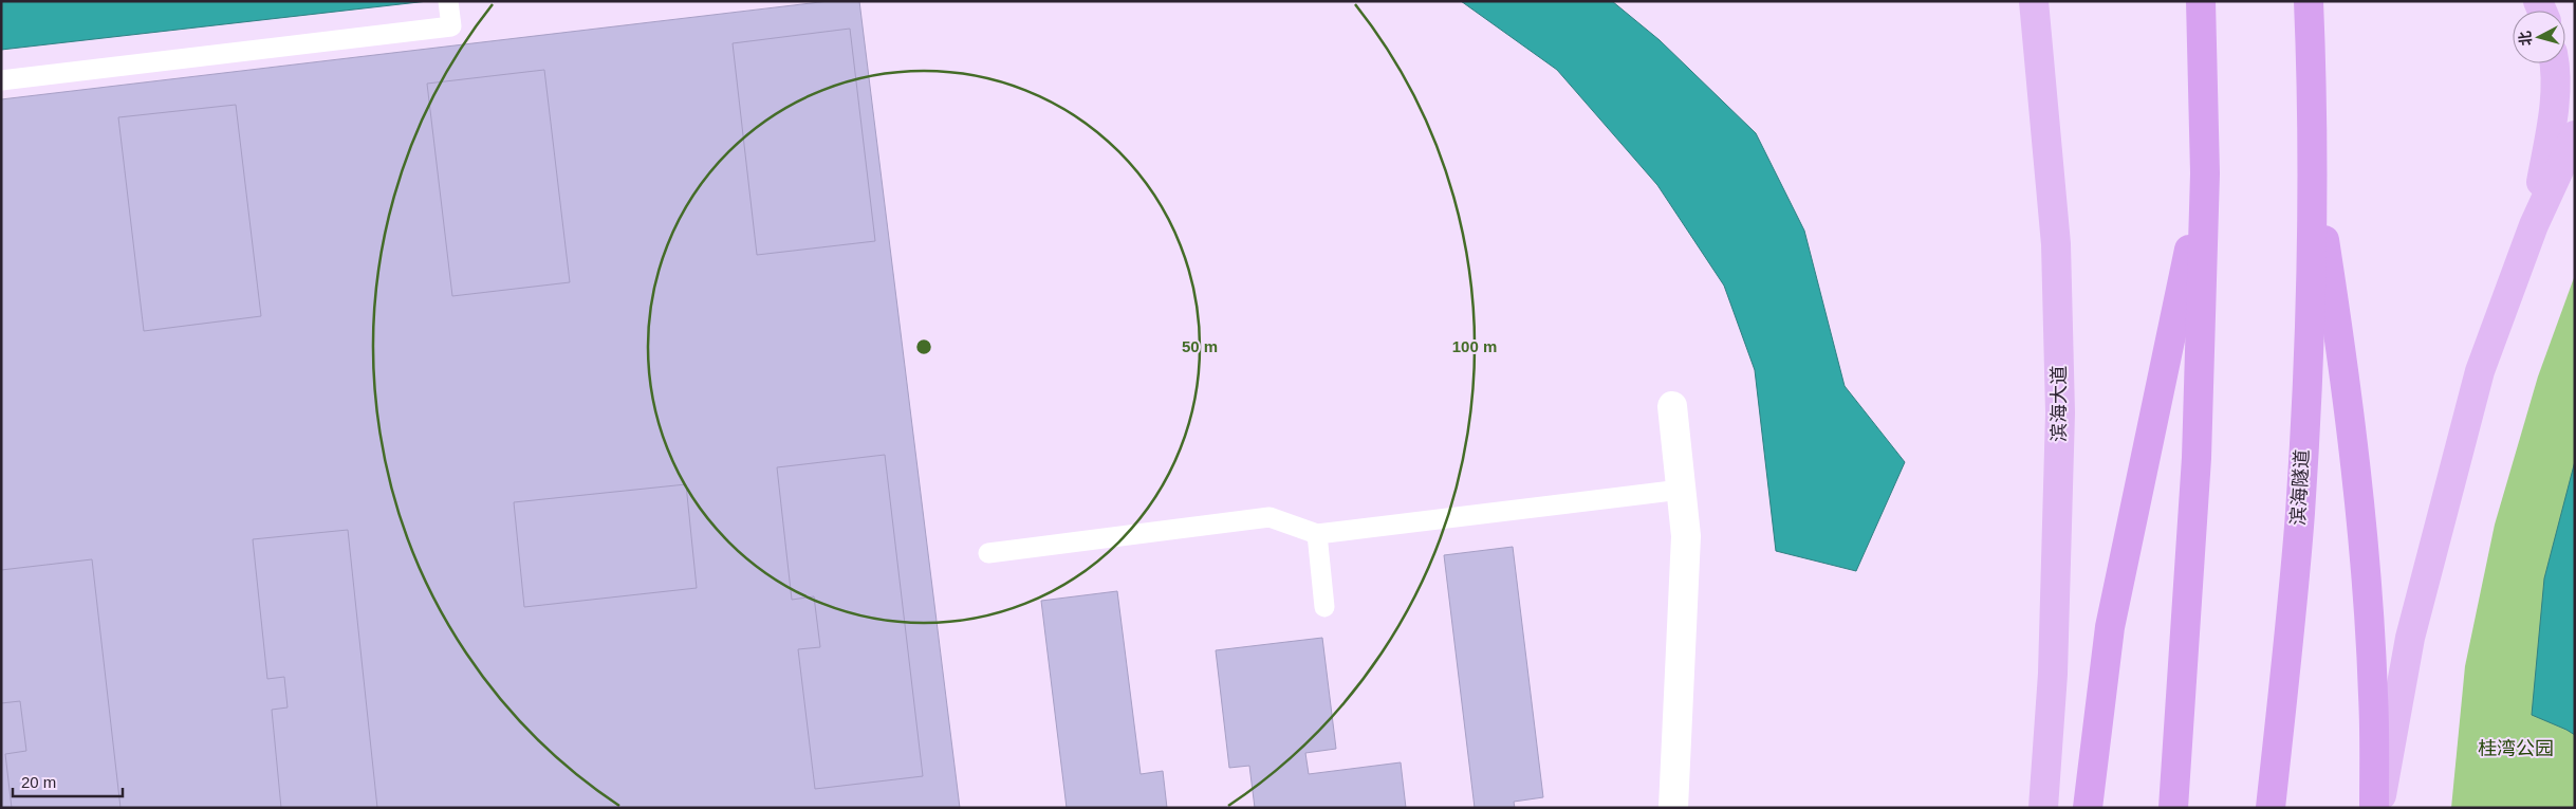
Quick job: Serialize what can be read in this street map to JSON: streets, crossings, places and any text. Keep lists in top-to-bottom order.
{
  "streets": {
    "highway": ["滨海隧道"],
    "main road": ["滨海大道"]
  },
  "parks": ["桂湾公园"],
  "scale_bar": "20 m",
  "north": "left",
  "rings": ["50 m", "100 m"]
}
